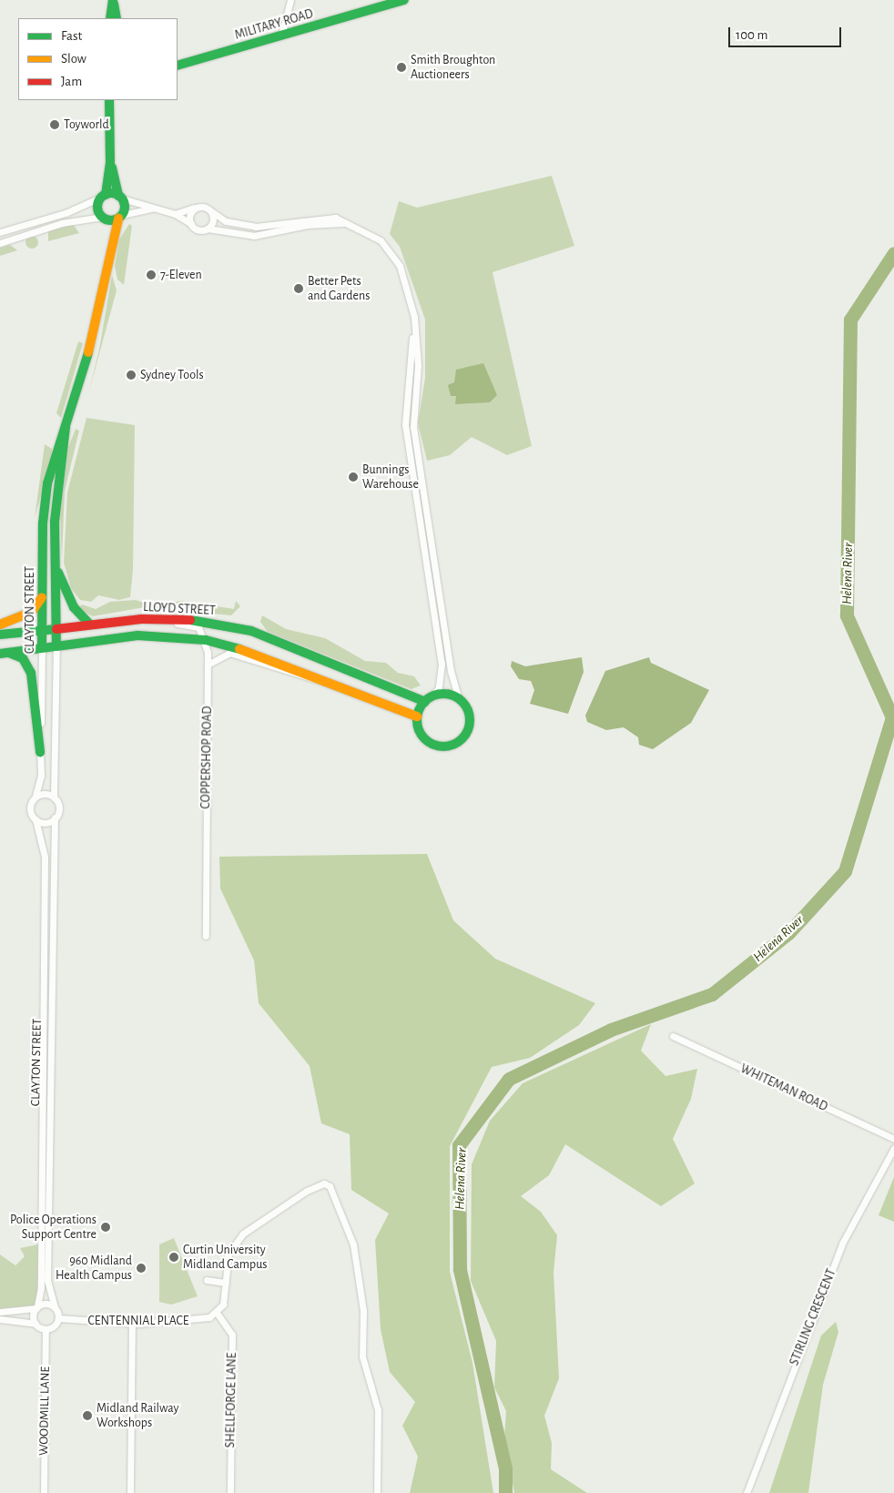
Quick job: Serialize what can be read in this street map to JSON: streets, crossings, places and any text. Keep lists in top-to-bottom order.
{
  "streets": {
    "main road": ["MILITARY ROAD", "LLOYD STREET", "CLAYTON STREET"],
    "street": [
      "COPPERSHOP ROAD",
      "WHITEMAN ROAD",
      "STIRLING CRESCENT",
      "CENTENNIAL PLACE",
      "SHELLFORGE LANE",
      "WOODMILL LANE"
    ]
  },
  "crossings": [
    ["LLOYD STREET", "CLAYTON STREET"],
    ["CLAYTON STREET", "CENTENNIAL PLACE"],
    ["CENTENNIAL PLACE", "SHELLFORGE LANE"]
  ],
  "water": ["Helena River"],
  "places": [
    "Smith Broughton Auctioneers",
    "Toyworld",
    "7-Eleven",
    "Better Pets and Gardens",
    "Sydney Tools",
    "Bunnings Warehouse",
    "Police Operations Support Centre",
    "Curtin University Midland Campus",
    "960 Midland Health Campus",
    "Midland Railway Workshops"
  ],
  "legend": ["Fast", "Slow", "Jam"],
  "scale_bar": "100 m"
}
